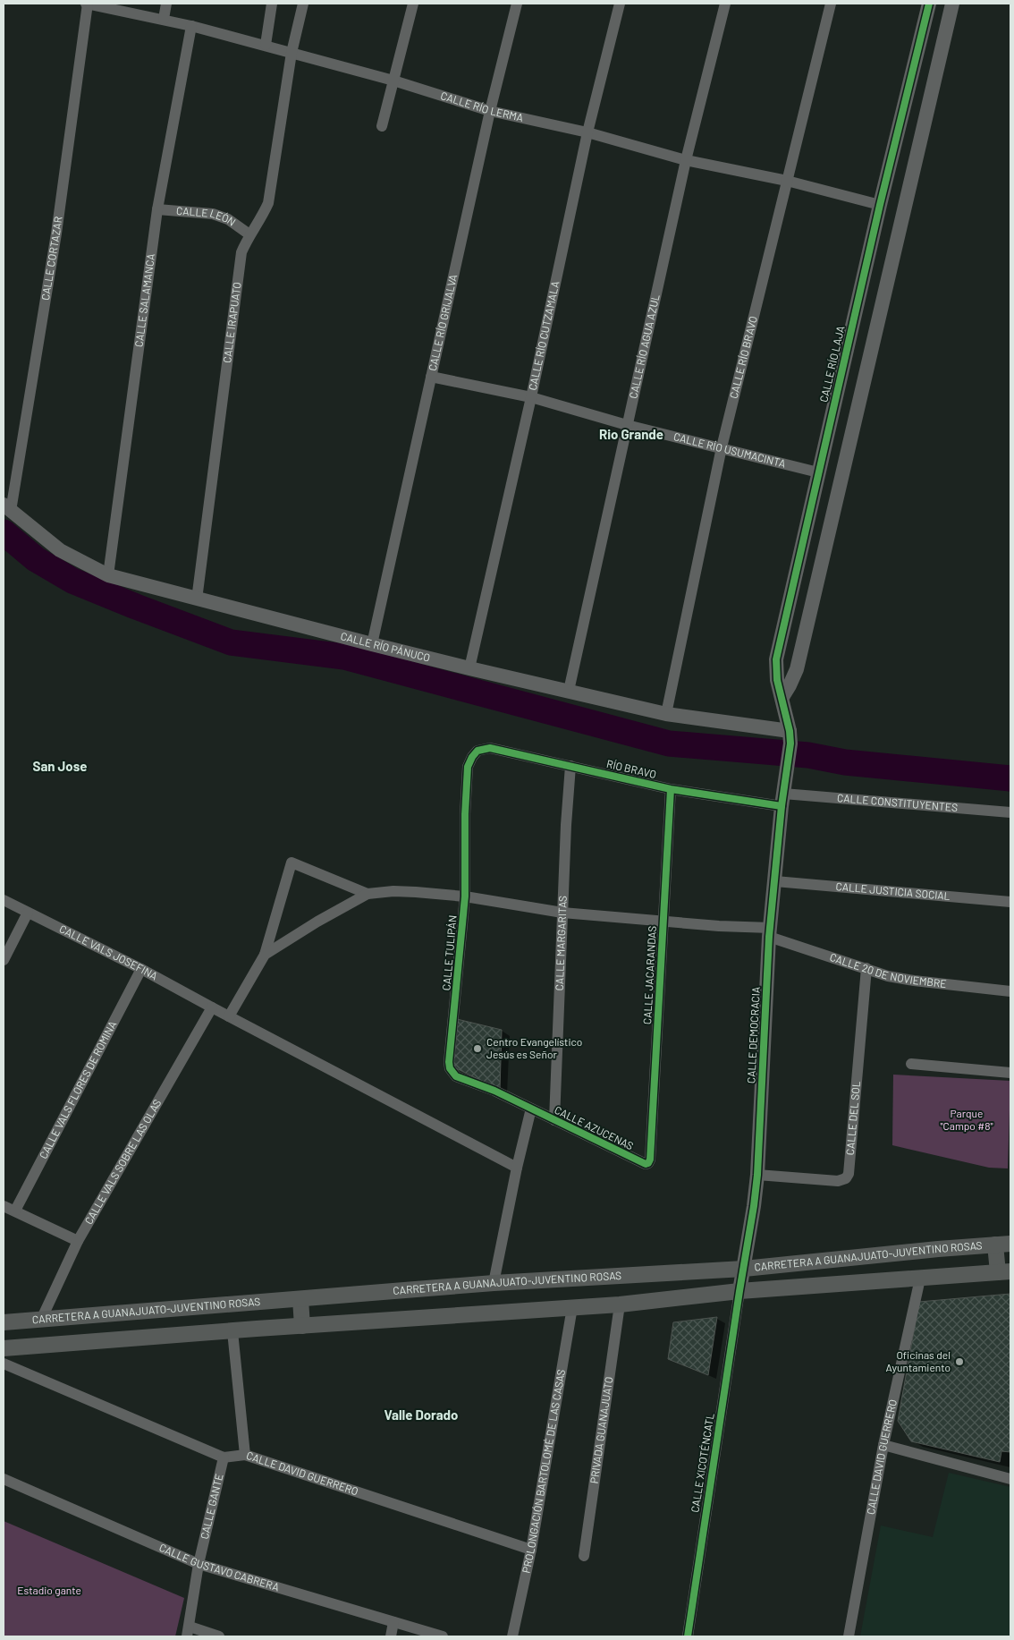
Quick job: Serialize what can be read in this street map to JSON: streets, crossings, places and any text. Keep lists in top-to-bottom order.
{
  "streets": {
    "main road": ["CARRETERA A GUANAJUATO-JUVENTINO ROSAS"],
    "street": [
      "CALLE RÍO LERMA",
      "CALLE LEÓN",
      "CALLE CORTAZAR",
      "CALLE SALAMANCA",
      "CALLE IRAPUATO",
      "CALLE RÍO GRIJALVA",
      "CALLE RÍO CUTZAMALA",
      "CALLE RÍO AGUA AZUL",
      "CALLE RÍO BRAVO",
      "CALLE RÍO LAJA",
      "CALLE RÍO USUMACINTA",
      "CALLE RÍO PÁNUCO",
      "RÍO BRAVO",
      "CALLE CONSTITUYENTES",
      "CALLE JUSTICIA SOCIAL",
      "CALLE MARGARITAS",
      "CALLE VALS JOSEFINA",
      "CALLE TULIPÁN",
      "CALLE 20 DE NOVIEMBRE",
      "CALLE JACARANDAS",
      "CALLE DEMOCRACIA",
      "CALLE VALS FLORES DE ROMINA",
      "CALLE DEL SOL",
      "CALLE AZUCENAS",
      "CALLE VALS SOBRE LAS OLAS",
      "PRIVADA GUANAJUATO",
      "CALLE DAVID GUERRERO",
      "CALLE XICOTÉNCATL",
      "PROLONGACIÓN BARTOLOMÉ DE LAS CASAS",
      "CALLE GANTE",
      "CALLE GUSTAVO CABRERA"
    ]
  },
  "crossings": [
    ["CALLE RÍO LERMA", "CALLE CORTAZAR"],
    ["CALLE RÍO LERMA", "CALLE SALAMANCA"],
    ["CALLE RÍO LERMA", "CALLE IRAPUATO"],
    ["CALLE RÍO LERMA", "CALLE RÍO GRIJALVA"],
    ["CALLE RÍO LERMA", "CALLE RÍO CUTZAMALA"],
    ["CALLE RÍO LERMA", "CALLE RÍO AGUA AZUL"],
    ["CALLE RÍO LERMA", "CALLE RÍO BRAVO"],
    ["CALLE RÍO LERMA", "CALLE RÍO LAJA"],
    ["CALLE LEÓN", "CALLE SALAMANCA"],
    ["CALLE LEÓN", "CALLE IRAPUATO"],
    ["CALLE CORTAZAR", "CALLE RÍO PÁNUCO"],
    ["CALLE SALAMANCA", "CALLE RÍO PÁNUCO"],
    ["CALLE IRAPUATO", "CALLE RÍO PÁNUCO"],
    ["CALLE RÍO GRIJALVA", "CALLE RÍO USUMACINTA"],
    ["CALLE RÍO GRIJALVA", "CALLE RÍO PÁNUCO"],
    ["CALLE RÍO CUTZAMALA", "CALLE RÍO USUMACINTA"],
    ["CALLE RÍO CUTZAMALA", "CALLE RÍO PÁNUCO"],
    ["CALLE RÍO AGUA AZUL", "CALLE RÍO USUMACINTA"],
    ["CALLE RÍO AGUA AZUL", "CALLE RÍO PÁNUCO"],
    ["CALLE RÍO BRAVO", "CALLE RÍO USUMACINTA"],
    ["CALLE RÍO BRAVO", "CALLE RÍO PÁNUCO"],
    ["CALLE RÍO LAJA", "CALLE RÍO USUMACINTA"],
    ["CALLE RÍO LAJA", "CALLE RÍO PÁNUCO"],
    ["CALLE RÍO LAJA", "RÍO BRAVO"],
    ["CALLE RÍO LAJA", "CALLE CONSTITUYENTES"],
    ["CALLE RÍO LAJA", "CALLE DEMOCRACIA"],
    ["RÍO BRAVO", "CALLE CONSTITUYENTES"],
    ["RÍO BRAVO", "CALLE MARGARITAS"],
    ["RÍO BRAVO", "CALLE TULIPÁN"],
    ["RÍO BRAVO", "CALLE JACARANDAS"],
    ["RÍO BRAVO", "CALLE DEMOCRACIA"],
    ["CALLE CONSTITUYENTES", "CALLE DEMOCRACIA"],
    ["CALLE JUSTICIA SOCIAL", "CALLE DEMOCRACIA"],
    ["CALLE MARGARITAS", "CALLE 20 DE NOVIEMBRE"],
    ["CALLE MARGARITAS", "CALLE AZUCENAS"],
    ["CALLE VALS JOSEFINA", "CALLE VALS FLORES DE ROMINA"],
    ["CALLE VALS JOSEFINA", "CALLE VALS SOBRE LAS OLAS"],
    ["CALLE TULIPÁN", "CALLE 20 DE NOVIEMBRE"],
    ["CALLE TULIPÁN", "CALLE AZUCENAS"],
    ["CALLE 20 DE NOVIEMBRE", "CALLE JACARANDAS"],
    ["CALLE 20 DE NOVIEMBRE", "CALLE DEMOCRACIA"],
    ["CALLE 20 DE NOVIEMBRE", "CALLE DEL SOL"],
    ["CALLE JACARANDAS", "CALLE AZUCENAS"],
    ["CALLE DEMOCRACIA", "CALLE DEL SOL"],
    ["CALLE DEMOCRACIA", "CARRETERA A GUANAJUATO-JUVENTINO ROSAS"],
    ["CALLE DEMOCRACIA", "CALLE XICOTÉNCATL"],
    ["CALLE VALS SOBRE LAS OLAS", "CARRETERA A GUANAJUATO-JUVENTINO ROSAS"],
    ["CARRETERA A GUANAJUATO-JUVENTINO ROSAS", "PRIVADA GUANAJUATO"],
    ["CARRETERA A GUANAJUATO-JUVENTINO ROSAS", "CALLE DAVID GUERRERO"],
    ["CARRETERA A GUANAJUATO-JUVENTINO ROSAS", "CALLE XICOTÉNCATL"],
    ["CARRETERA A GUANAJUATO-JUVENTINO ROSAS", "PROLONGACIÓN BARTOLOMÉ DE LAS CASAS"],
    ["CALLE DAVID GUERRERO", "PROLONGACIÓN BARTOLOMÉ DE LAS CASAS"],
    ["CALLE DAVID GUERRERO", "CALLE GANTE"],
    ["CALLE GANTE", "CALLE GUSTAVO CABRERA"]
  ],
  "districts": ["Rio Grande", "San Jose", "Valle Dorado"],
  "parks": ["Parque \"Campo #8\"", "Estadio gante"],
  "places": ["Centro Evangelístico Jesús es Señor", "Oficinas del Ayuntamiento"]
}
